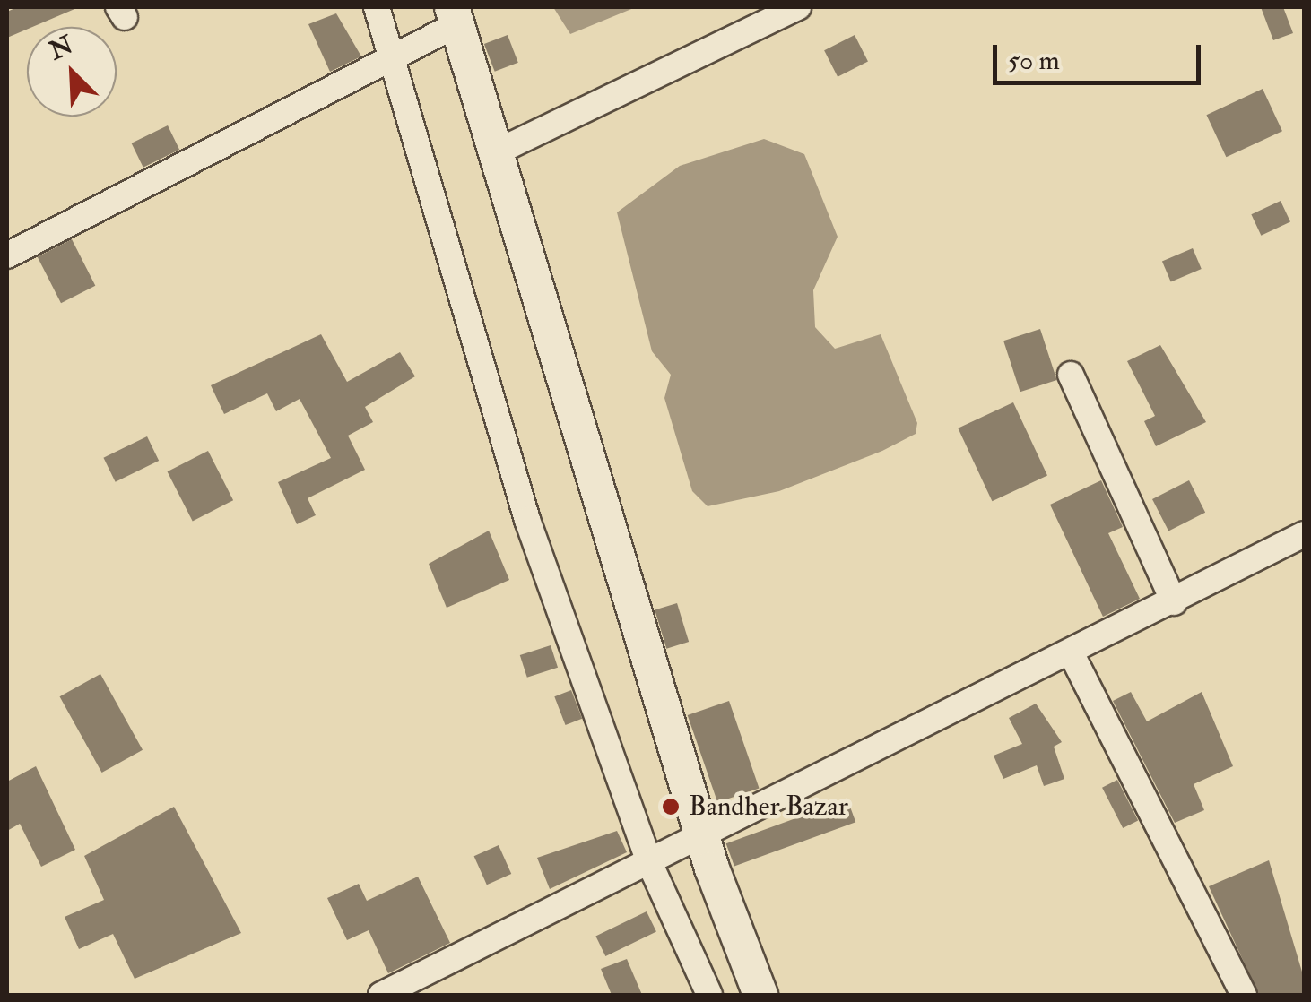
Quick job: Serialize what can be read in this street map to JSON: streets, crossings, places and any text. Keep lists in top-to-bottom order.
{
  "places": ["Bandher Bazar"],
  "scale_bar": "50 m",
  "north": "top left"
}
